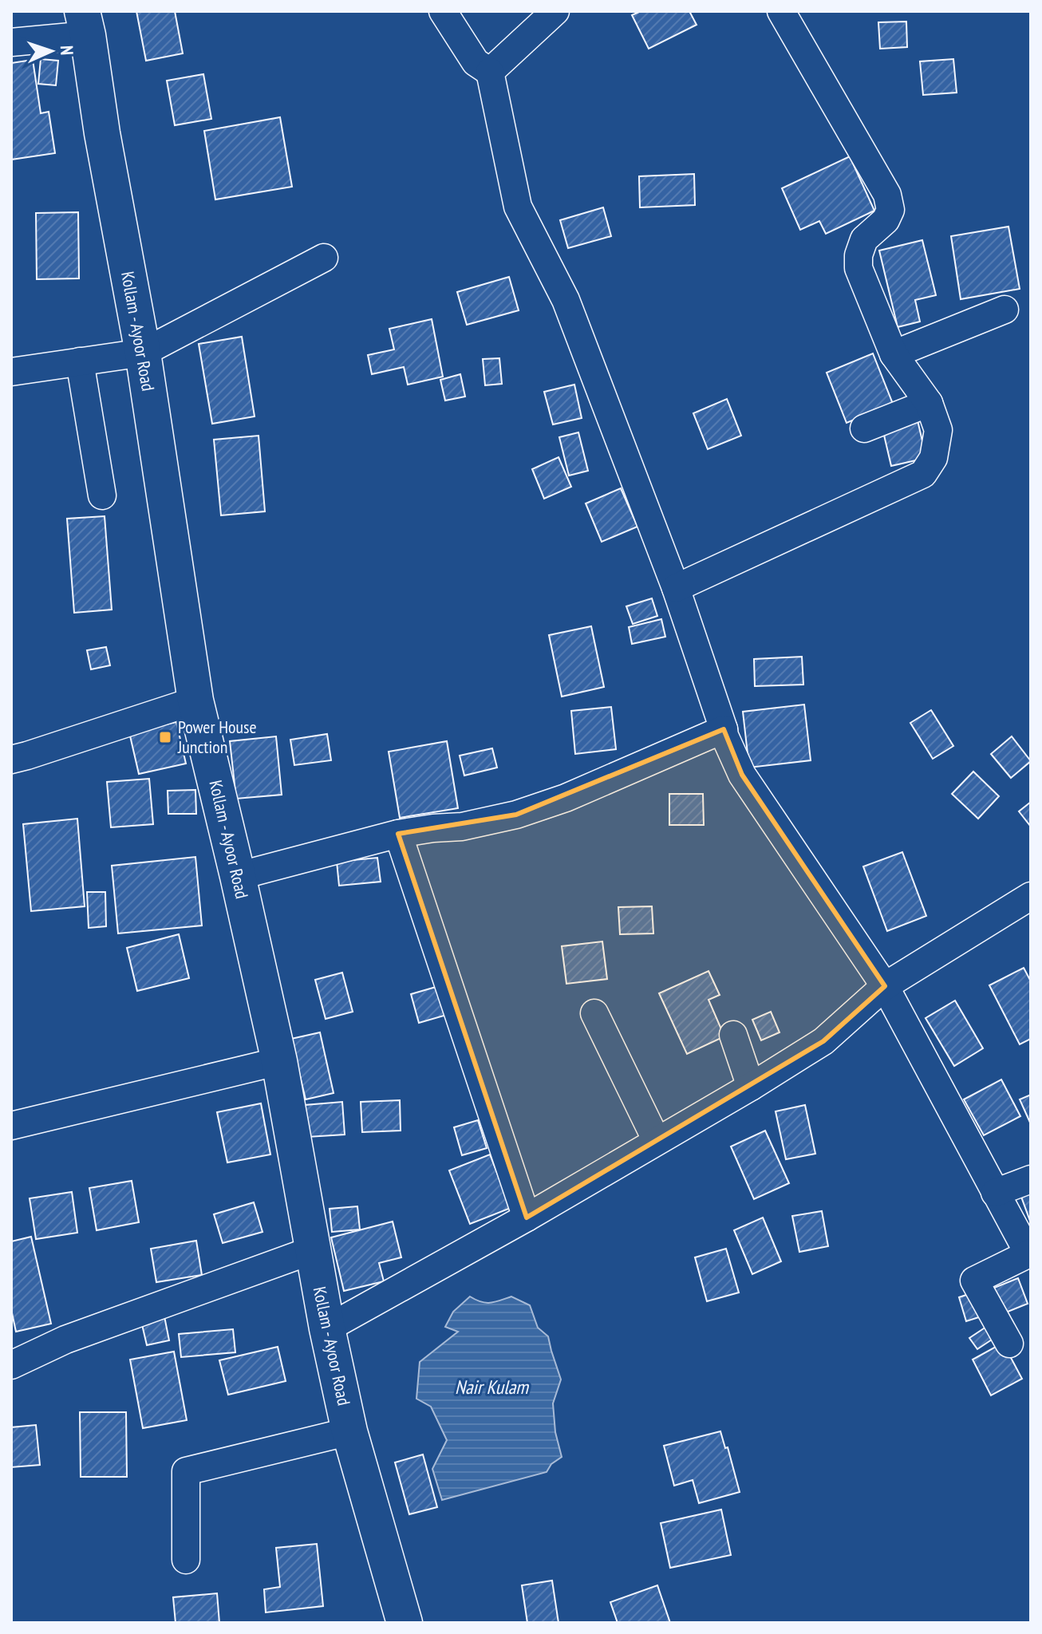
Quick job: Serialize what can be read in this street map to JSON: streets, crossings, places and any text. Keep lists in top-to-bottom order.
{
  "streets": {
    "main road": ["Kollam - Ayoor Road"]
  },
  "water": ["Nair Kulam"],
  "places": {
    "transit": ["Power House Junction"]
  },
  "north": "right"
}
